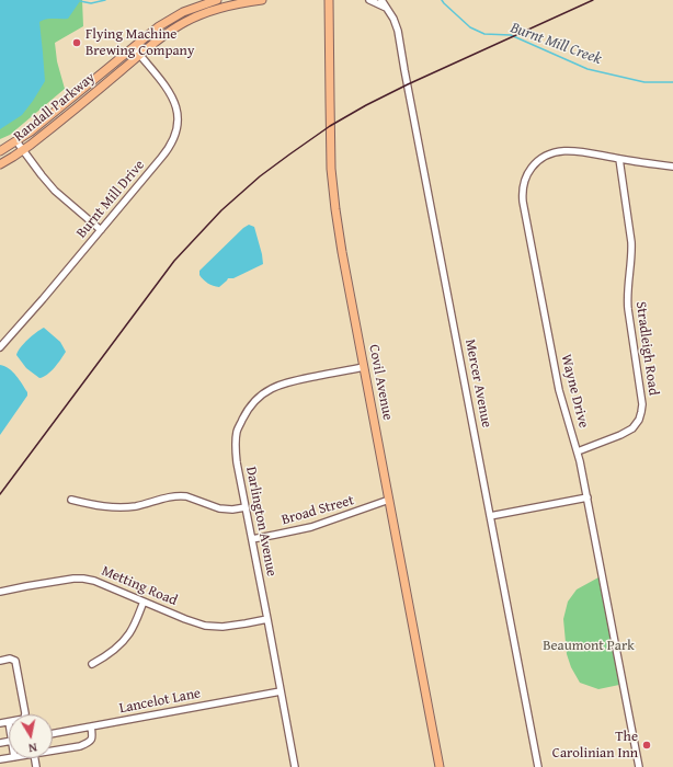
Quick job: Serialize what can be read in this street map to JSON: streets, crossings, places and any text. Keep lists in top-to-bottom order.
{
  "streets": {
    "main road": ["Randall Parkway", "Covil Avenue"],
    "street": [
      "Burnt Mill Drive",
      "Stradleigh Road",
      "Mercer Avenue",
      "Wayne Drive",
      "Broad Street",
      "Darlington Avenue",
      "Metting Road",
      "Lancelot Lane"
    ]
  },
  "crossings": [
    ["Randall Parkway", "Burnt Mill Drive"],
    ["Stradleigh Road", "Wayne Drive"],
    ["Covil Avenue", "Broad Street"],
    ["Covil Avenue", "Darlington Avenue"],
    ["Broad Street", "Darlington Avenue"],
    ["Darlington Avenue", "Metting Road"],
    ["Darlington Avenue", "Lancelot Lane"]
  ],
  "water": ["Burnt Mill Creek"],
  "parks": ["Beaumont Park"],
  "places": ["Flying Machine Brewing Company", "The Carolinian Inn"],
  "north": "bottom"
}
